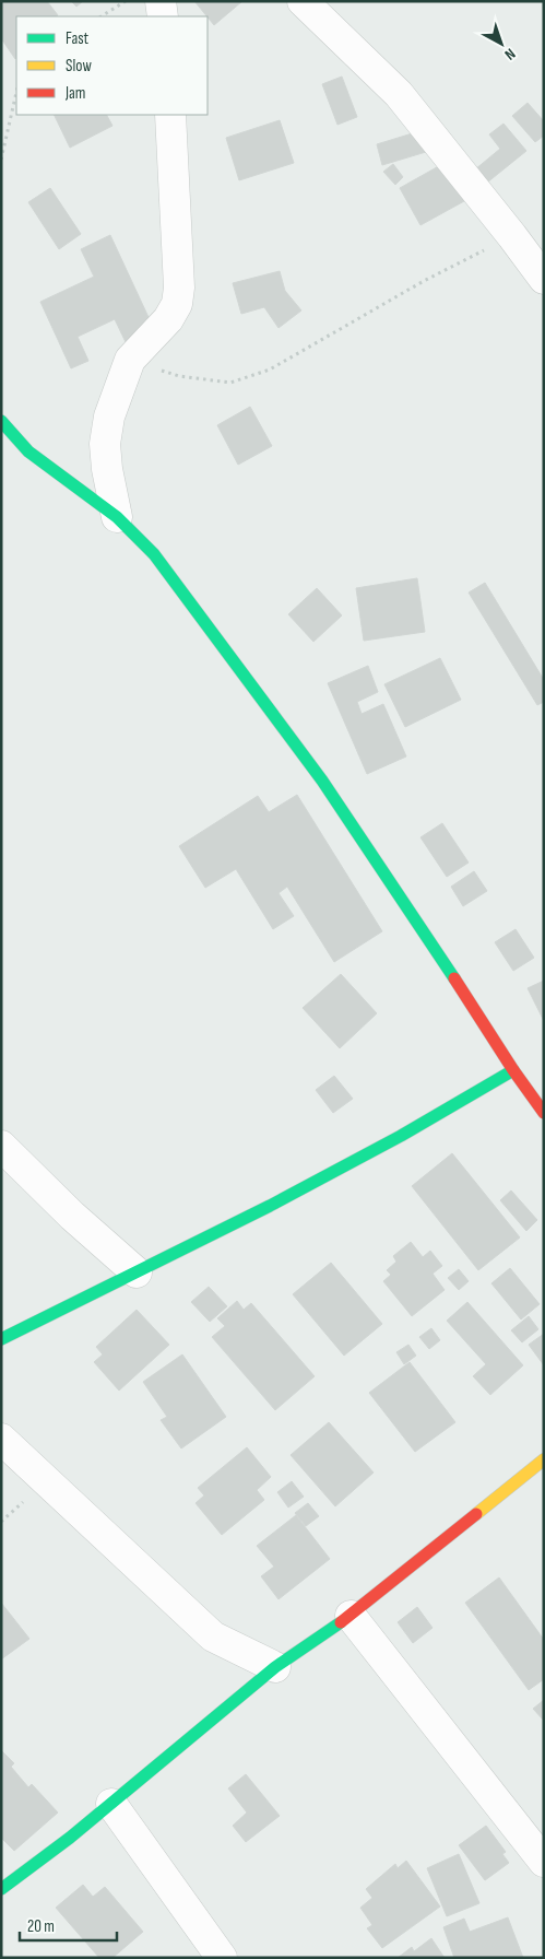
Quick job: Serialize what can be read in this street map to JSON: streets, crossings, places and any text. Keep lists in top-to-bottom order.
{
  "legend": ["Fast", "Slow", "Jam"],
  "scale_bar": "20 m",
  "north": "bottom right"
}
